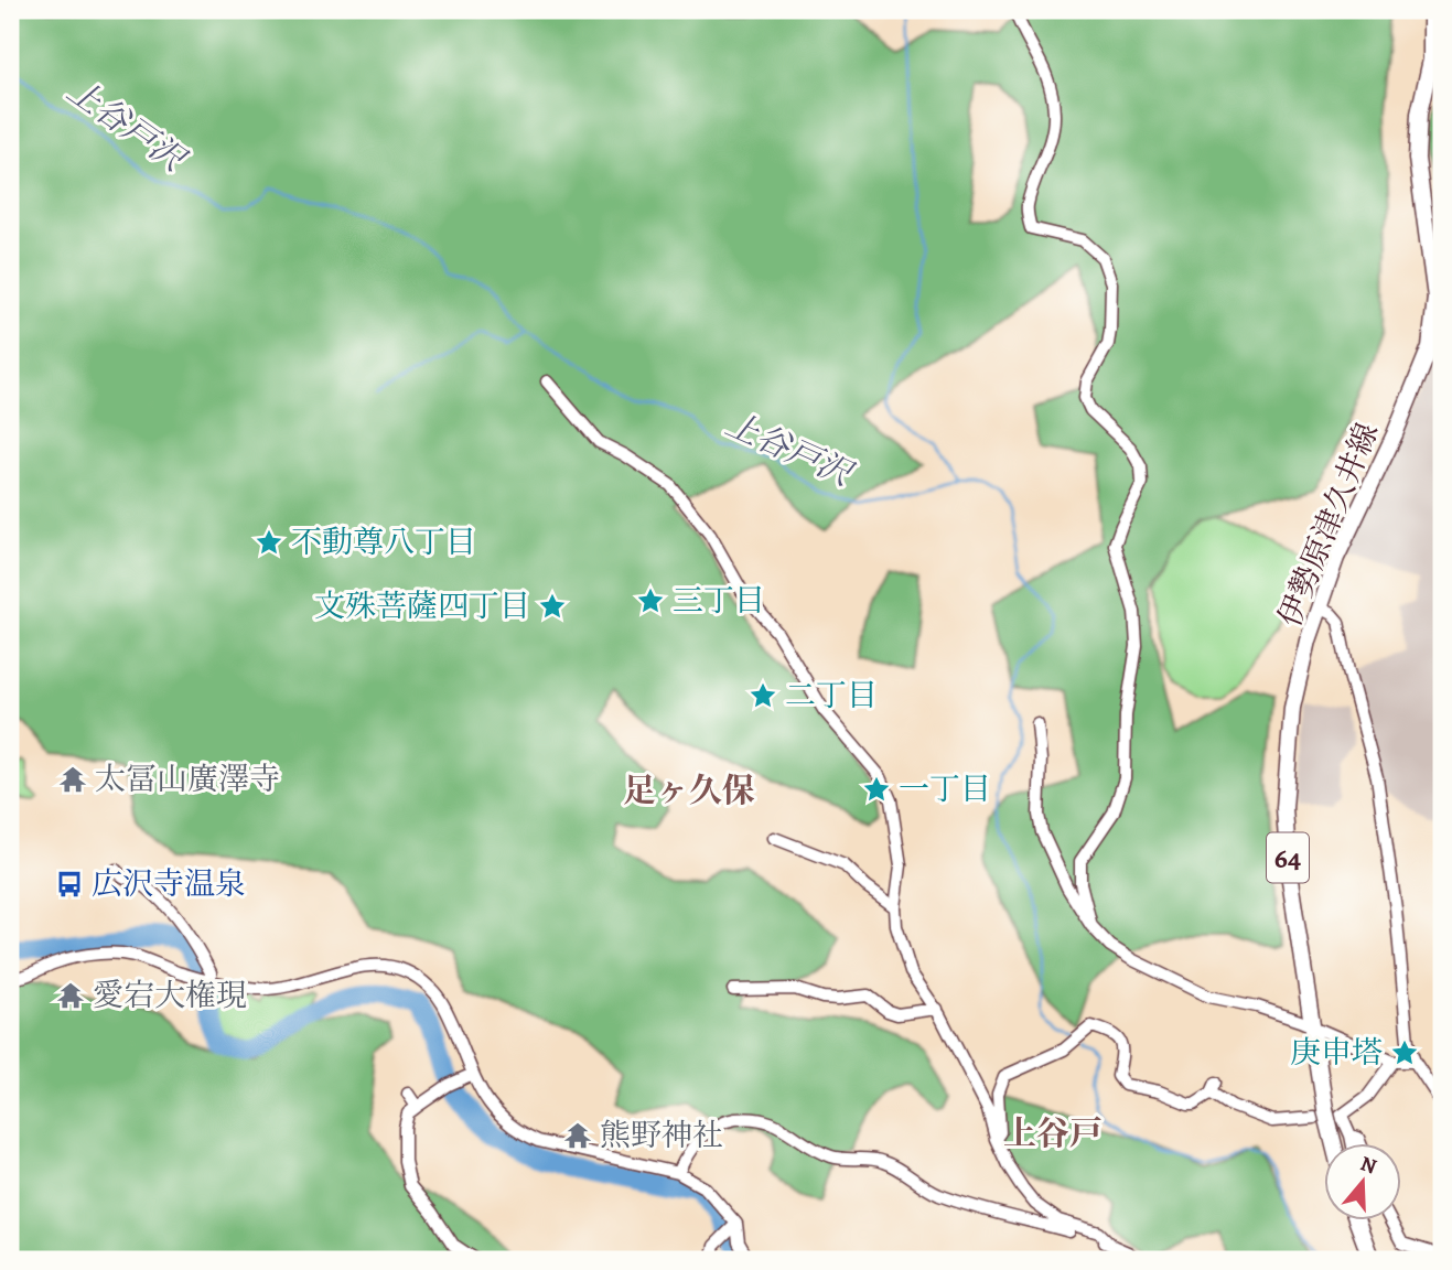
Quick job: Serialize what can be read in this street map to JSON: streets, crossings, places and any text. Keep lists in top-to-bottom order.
{
  "streets": {
    "main road": ["伊勢原津久井線", "64"]
  },
  "crossings": [
    ["伊勢原津久井線", "64"]
  ],
  "districts": ["足ヶ久保", "上谷戸"],
  "water": ["上谷戸沢"],
  "places": {
    "place": [
      "不動尊八丁目",
      "三丁目",
      "文殊菩薩四丁目",
      "二丁目",
      "一丁目",
      "庚申塔"
    ],
    "temple": ["太冨山廣澤寺", "愛宕大権現", "熊野神社"],
    "bus stop": ["広沢寺温泉"]
  },
  "north": "top"
}
